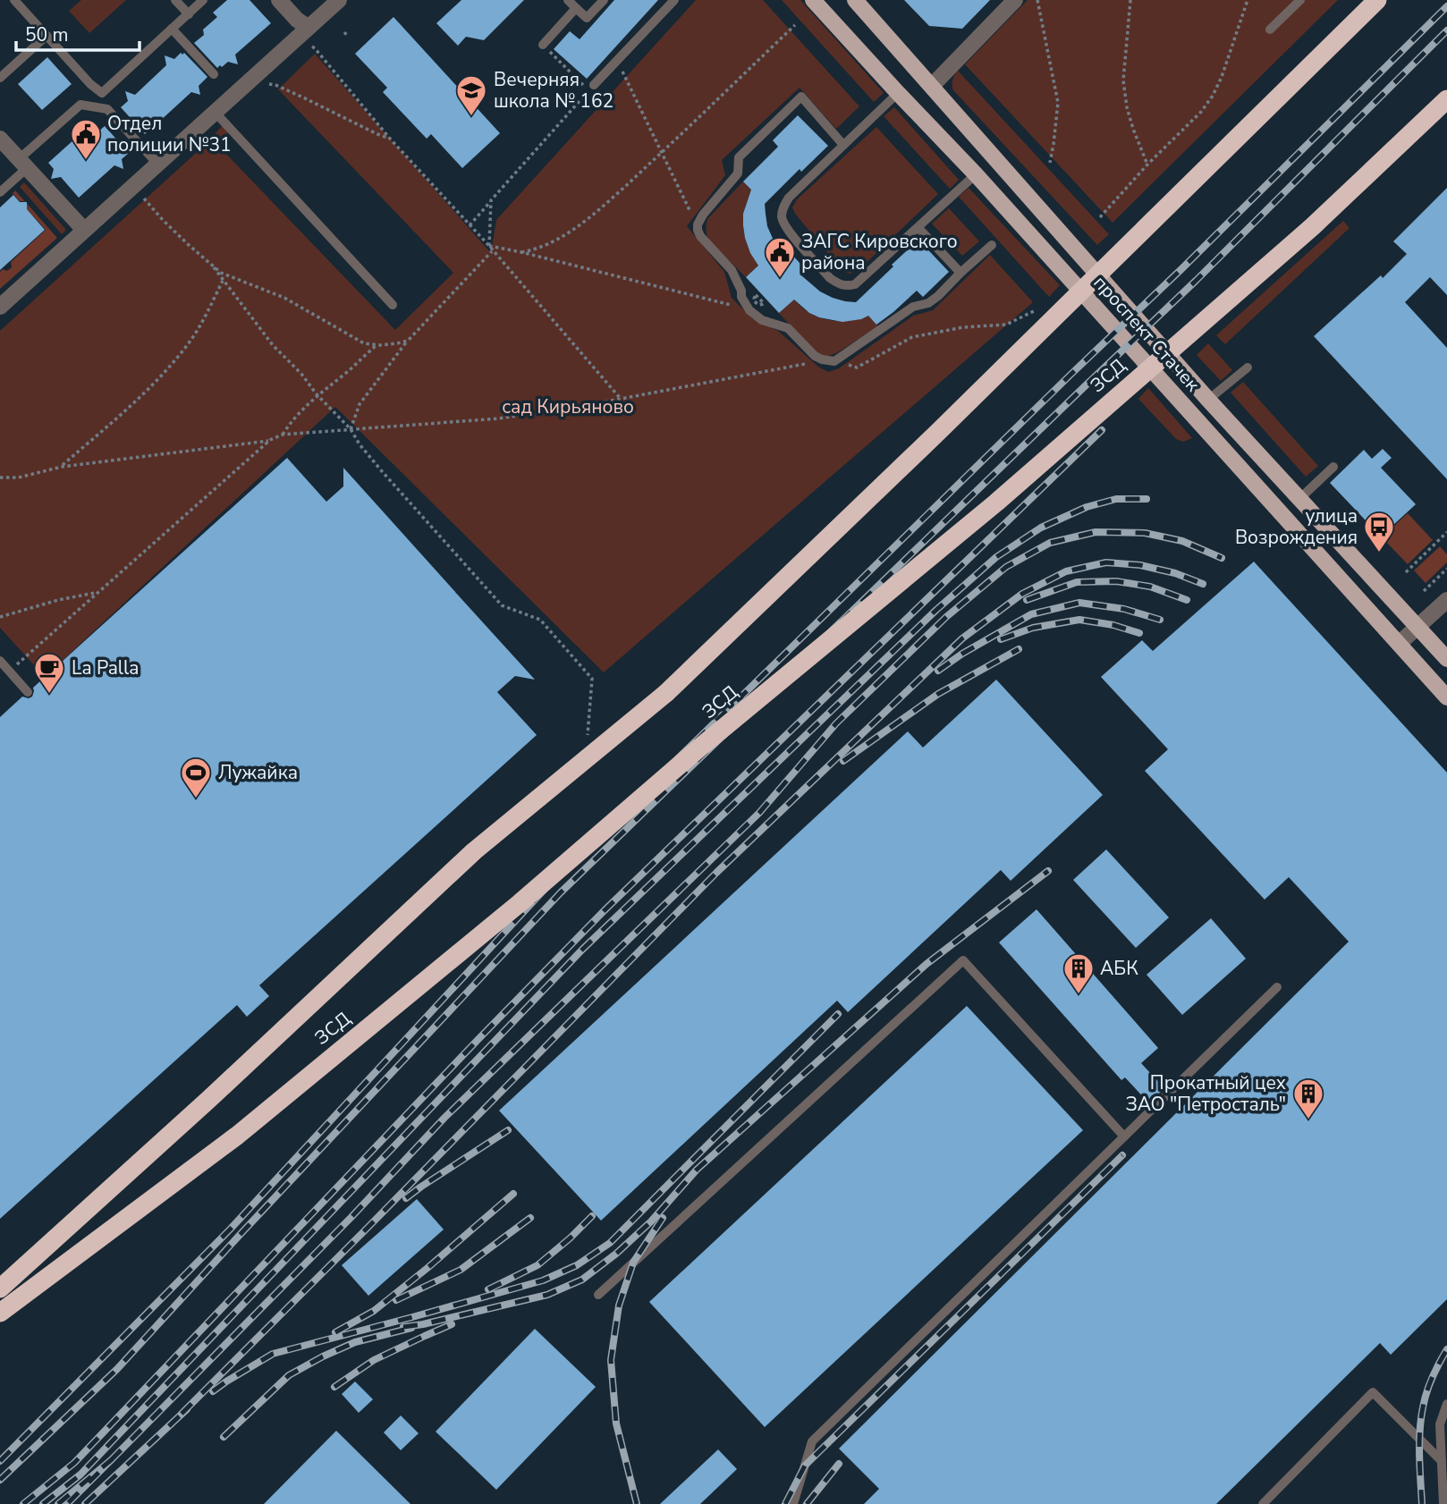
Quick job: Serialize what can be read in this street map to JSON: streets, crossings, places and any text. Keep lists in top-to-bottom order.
{
  "streets": {
    "highway": ["ЗСД"],
    "main road": ["проспект Стачек"]
  },
  "parks": ["сад Кирьяново"],
  "places": {
    "school or university": ["Вечерняя школа № 162"],
    "public building": ["Отдел полиции №31", "ЗАГС Кировского района"],
    "bus stop": ["улица Возрождения"],
    "cafe": ["La Palla"],
    "sports": ["Лужайка"],
    "building": ["АБК", "Прокатный цех ЗАО \"Петросталь\""]
  },
  "scale_bar": "50 m"
}
